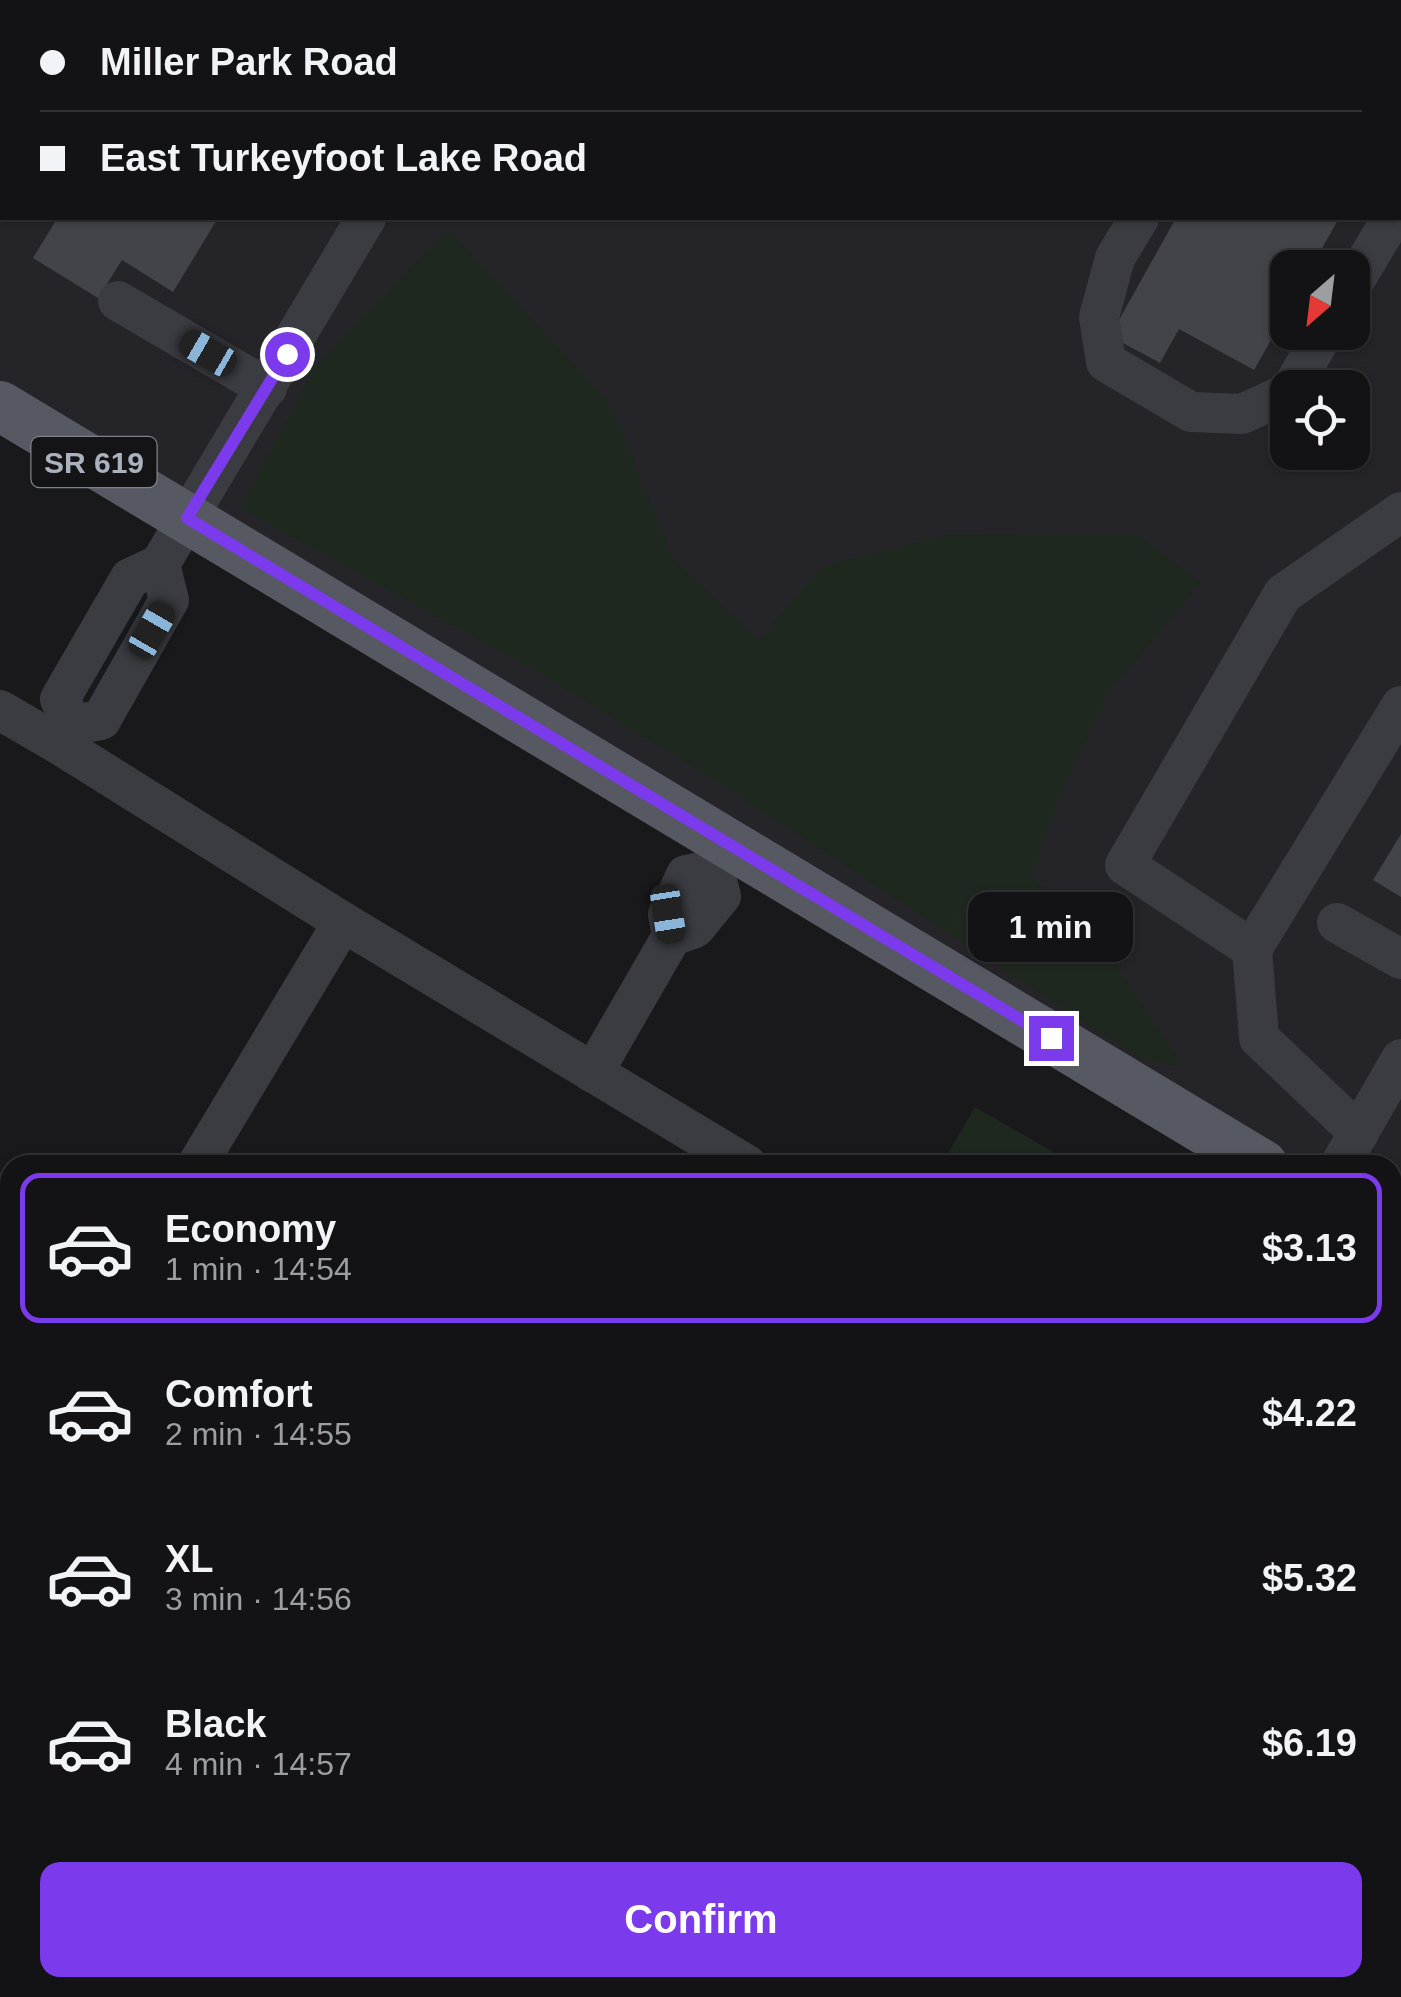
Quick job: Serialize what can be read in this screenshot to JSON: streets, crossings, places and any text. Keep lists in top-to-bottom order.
{
  "streets": {
    "main road": ["SR 619"]
  },
  "north": "bottom left",
  "page": {
    "banner": ["Miller Park Road", "East Turkeyfoot Lake Road"],
    "bubble": "1 min",
    "list": [
      {
        "name": "Economy",
        "note": "1 min · 14:54",
        "value": "$3.13"
      },
      {
        "name": "Comfort",
        "note": "2 min · 14:55",
        "value": "$4.22"
      },
      {
        "name": "XL",
        "note": "3 min · 14:56",
        "value": "$5.32"
      },
      {
        "name": "Black",
        "note": "4 min · 14:57",
        "value": "$6.19"
      }
    ],
    "buttons": "Confirm"
  }
}
